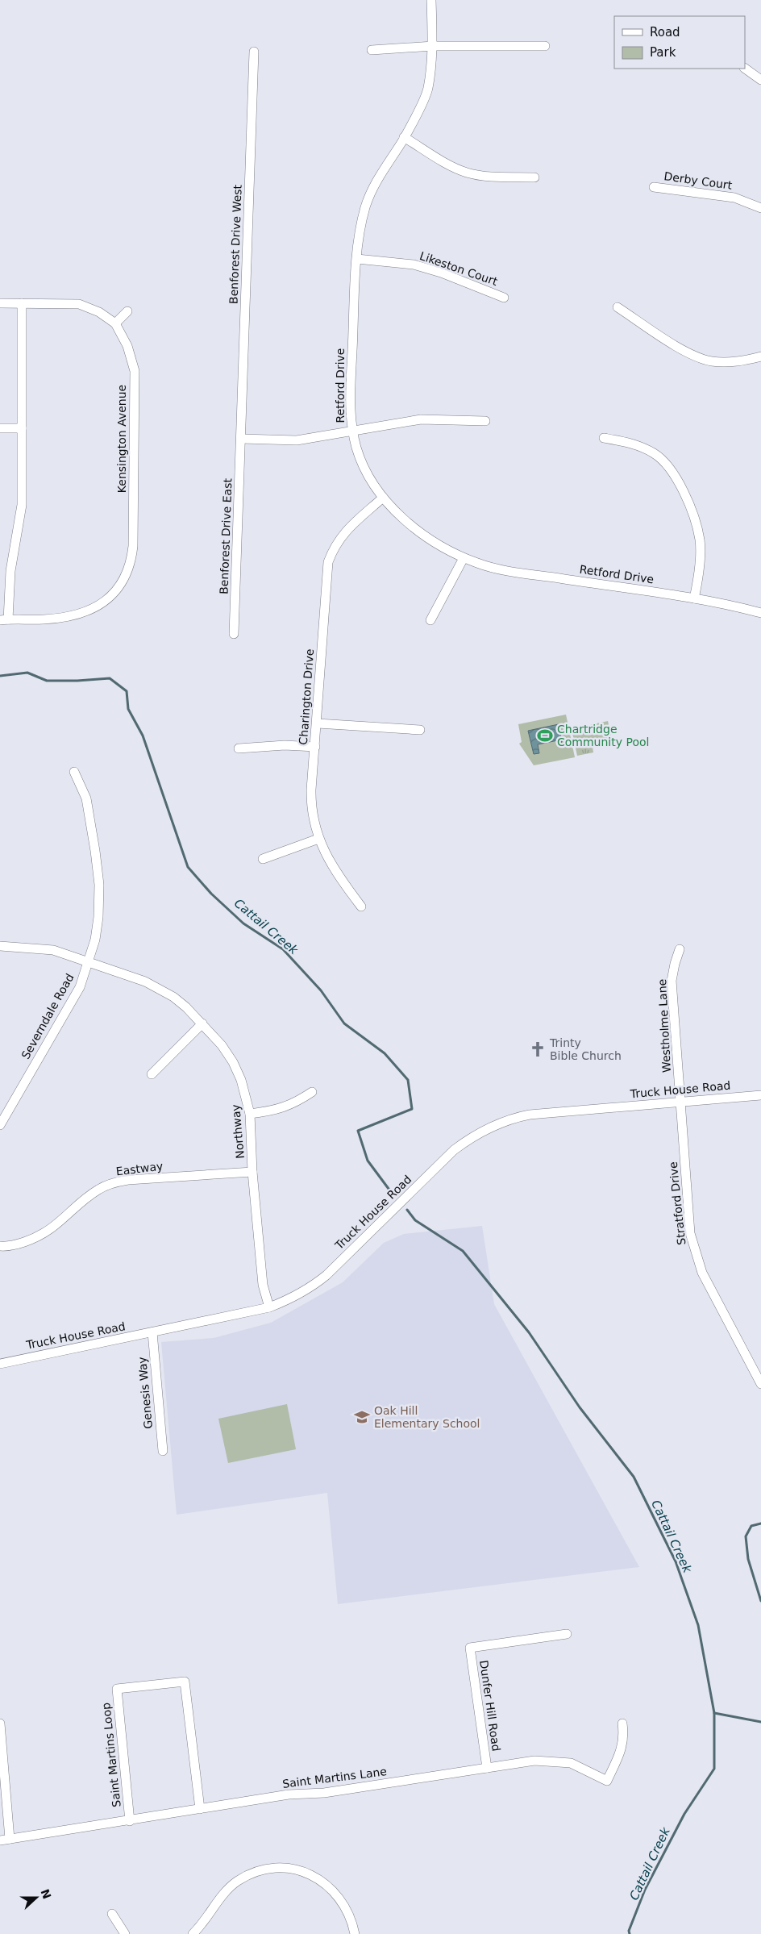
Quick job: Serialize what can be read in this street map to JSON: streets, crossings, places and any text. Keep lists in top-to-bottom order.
{
  "streets": {
    "street": [
      "Derby Court",
      "Benforest Drive West",
      "Likeston Court",
      "Retford Drive",
      "Kensington Avenue",
      "Benforest Drive East",
      "Charington Drive",
      "Severndale Road",
      "Westholme Lane",
      "Truck House Road",
      "Northway",
      "Eastway",
      "Stratford Drive",
      "Genesis Way",
      "Dunfer Hill Road",
      "Saint Martins Loop",
      "Saint Martins Lane"
    ]
  },
  "crossings": [
    ["Benforest Drive West", "Benforest Drive East"],
    ["Likeston Court", "Retford Drive"],
    ["Retford Drive", "Charington Drive"],
    ["Severndale Road", "Northway"],
    ["Westholme Lane", "Truck House Road"],
    ["Westholme Lane", "Stratford Drive"],
    ["Truck House Road", "Northway"],
    ["Truck House Road", "Stratford Drive"],
    ["Truck House Road", "Genesis Way"],
    ["Northway", "Eastway"],
    ["Dunfer Hill Road", "Saint Martins Lane"],
    ["Saint Martins Loop", "Saint Martins Lane"]
  ],
  "water": ["Cattail Creek"],
  "places": {
    "sports": ["Chartridge Community Pool"],
    "church": ["Trinty Bible Church"],
    "school or university": ["Oak Hill Elementary School"]
  },
  "legend": ["Road", "Park"],
  "north": "right"
}
